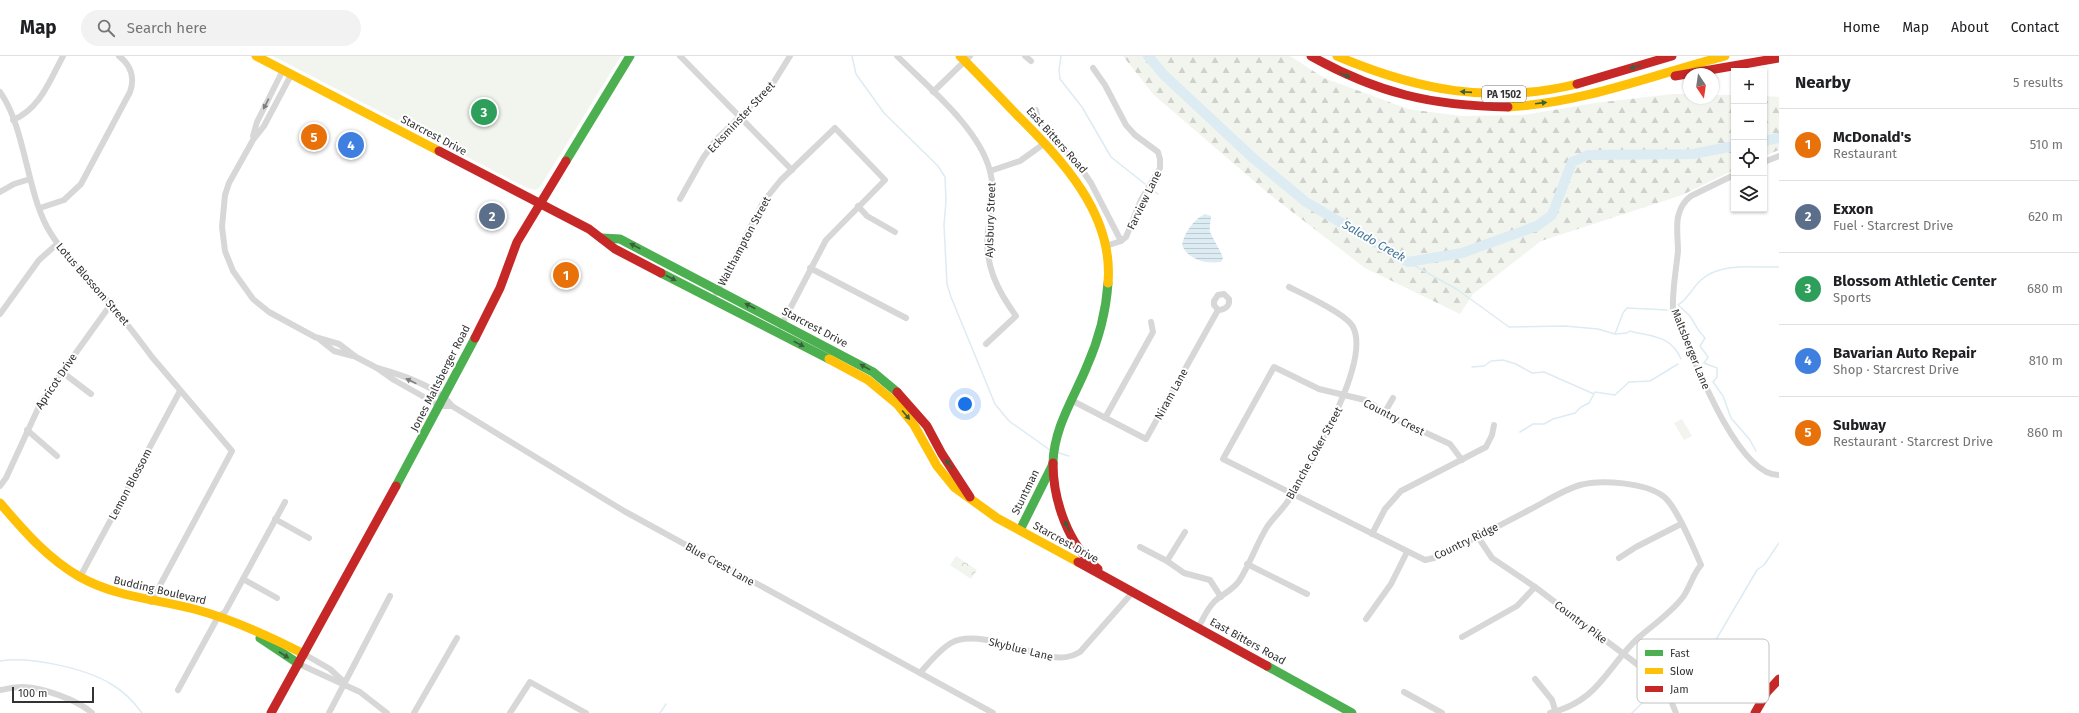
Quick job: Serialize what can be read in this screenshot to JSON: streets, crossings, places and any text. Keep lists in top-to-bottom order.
{
  "streets": {
    "main road": [
      "PA 1502",
      "Starcrest Drive",
      "East Bitters Road",
      "Jones Maltsberger Road",
      "Stuntman",
      "Budding Boulevard"
    ],
    "street": [
      "Ecksminster Street",
      "Farview Lane",
      "Aylsbury Street",
      "Walthampton Street",
      "Lotus Blossom Street",
      "Maltsberger Lane",
      "Apricot Drive",
      "Niram Lane",
      "Country Crest",
      "Blanche Coker Street",
      "Lemon Blossom",
      "Country Ridge",
      "Blue Crest Lane",
      "Country Pike",
      "Skyblue Lane"
    ]
  },
  "crossings": [
    ["Starcrest Drive", "East Bitters Road"],
    ["Starcrest Drive", "Walthampton Street"],
    ["Starcrest Drive", "Jones Maltsberger Road"],
    ["Starcrest Drive", "Stuntman"],
    ["Starcrest Drive", "Blue Crest Lane"],
    ["Starcrest Drive", "Skyblue Lane"],
    ["East Bitters Road", "Farview Lane"],
    ["East Bitters Road", "Blanche Coker Street"],
    ["East Bitters Road", "Stuntman"],
    ["East Bitters Road", "Skyblue Lane"],
    ["Lotus Blossom Street", "Apricot Drive"],
    ["Lotus Blossom Street", "Lemon Blossom"],
    ["Lotus Blossom Street", "Budding Boulevard"],
    ["Jones Maltsberger Road", "Blue Crest Lane"],
    ["Jones Maltsberger Road", "Budding Boulevard"],
    ["Country Crest", "Blanche Coker Street"],
    ["Country Crest", "Country Ridge"],
    ["Blanche Coker Street", "Country Ridge"],
    ["Lemon Blossom", "Budding Boulevard"],
    ["Country Ridge", "Country Pike"],
    ["Blue Crest Lane", "Skyblue Lane"]
  ],
  "water": ["Salado Creek"],
  "legend": ["Fast", "Slow", "Jam"],
  "scale_bar": "100 m",
  "north": "bottom",
  "page": {
    "header": "Map",
    "search": "Search here",
    "nav": [
      "Home",
      "Map",
      "About",
      "Contact"
    ],
    "heading": ["Nearby", "5 results"],
    "map_buttons": ["+", "−"],
    "pins": [
      "3",
      "5",
      "4",
      "2",
      "1"
    ],
    "list": [
      {
        "mark": "1",
        "name": "McDonald's",
        "note": "Restaurant",
        "value": "510 m"
      },
      {
        "mark": "2",
        "name": "Exxon",
        "note": "Fuel · Starcrest Drive",
        "value": "620 m"
      },
      {
        "mark": "3",
        "name": "Blossom Athletic Center",
        "note": "Sports",
        "value": "680 m"
      },
      {
        "mark": "4",
        "name": "Bavarian Auto Repair",
        "note": "Shop · Starcrest Drive",
        "value": "810 m"
      },
      {
        "mark": "5",
        "name": "Subway",
        "note": "Restaurant · Starcrest Drive",
        "value": "860 m"
      }
    ],
    "scale": "100 m"
  }
}
